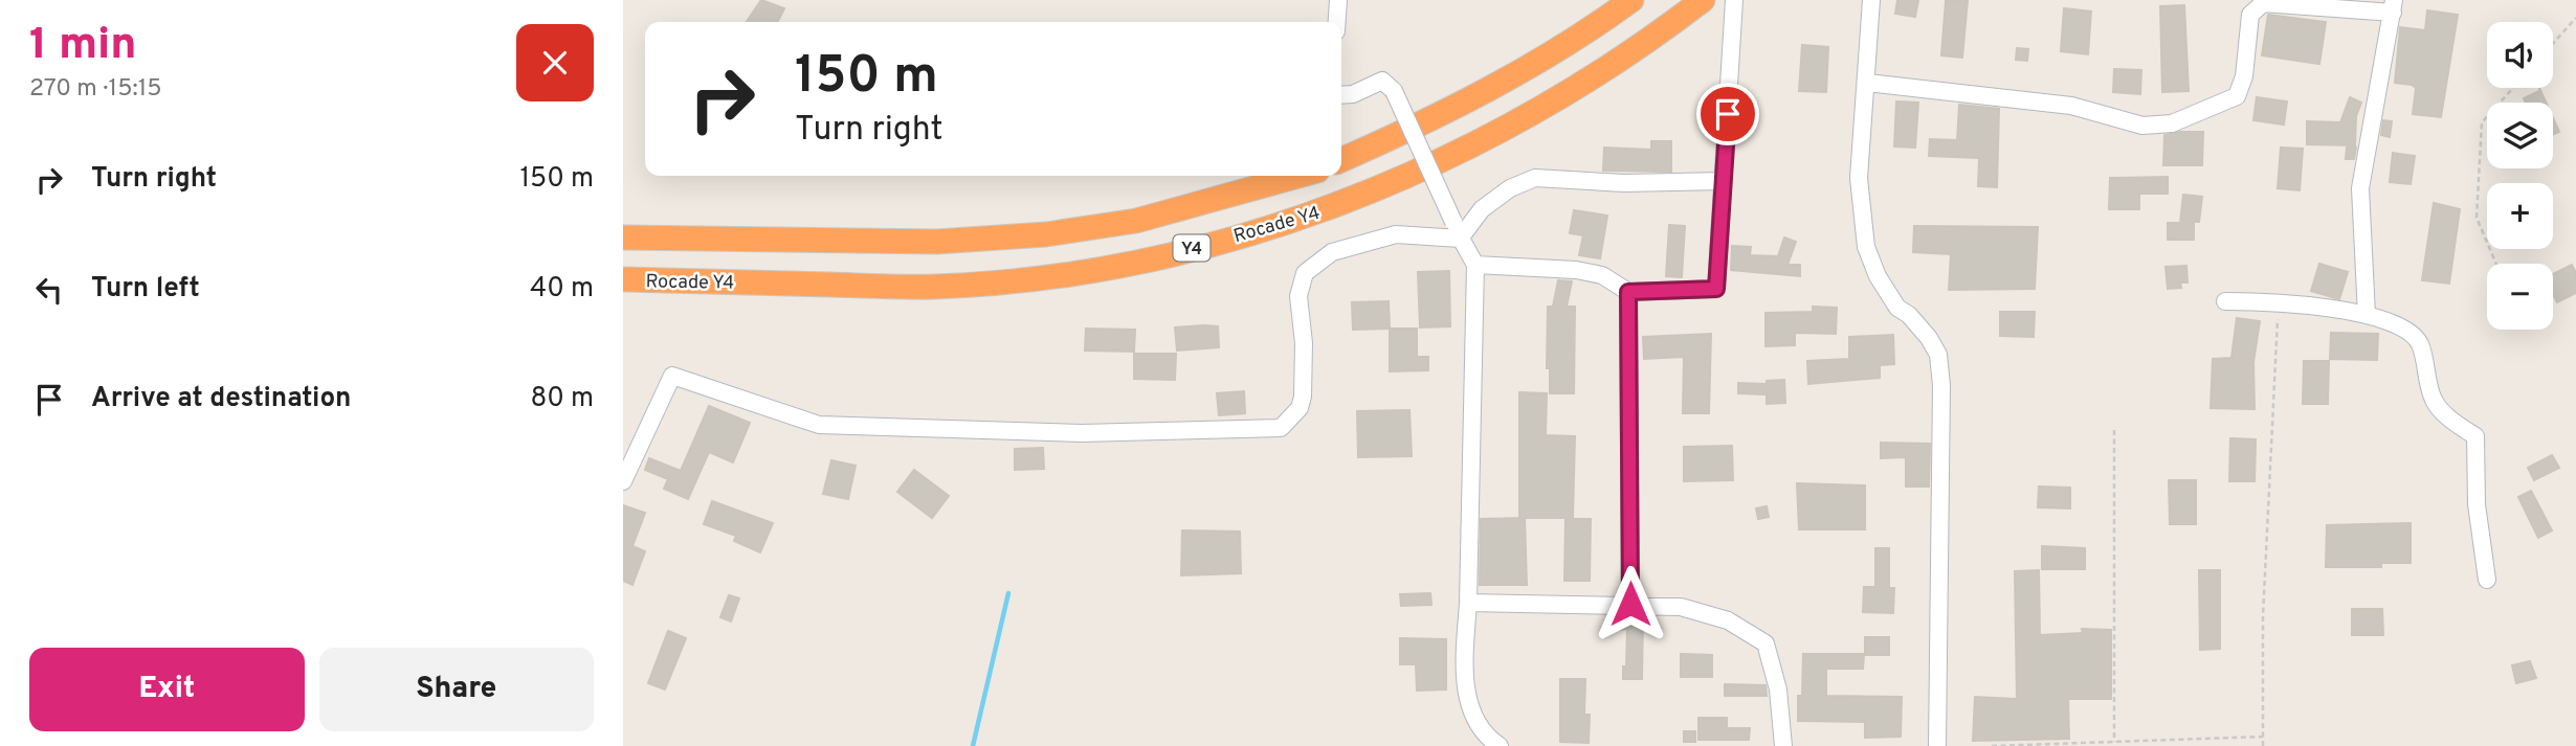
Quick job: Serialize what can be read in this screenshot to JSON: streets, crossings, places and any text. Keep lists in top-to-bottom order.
{
  "streets": {
    "highway": ["Rocade Y4", "Y4"]
  },
  "page": {
    "heading": ["1 min", "270 m · 15:15"],
    "map_buttons": ["+", "−"],
    "turn": ["150 m", "Turn right"],
    "list": [
      {
        "name": "Turn right",
        "value": "150 m"
      },
      {
        "name": "Turn left",
        "value": "40 m"
      },
      {
        "name": "Arrive at destination",
        "value": "80 m"
      }
    ],
    "buttons": ["Exit", "Share"]
  }
}
